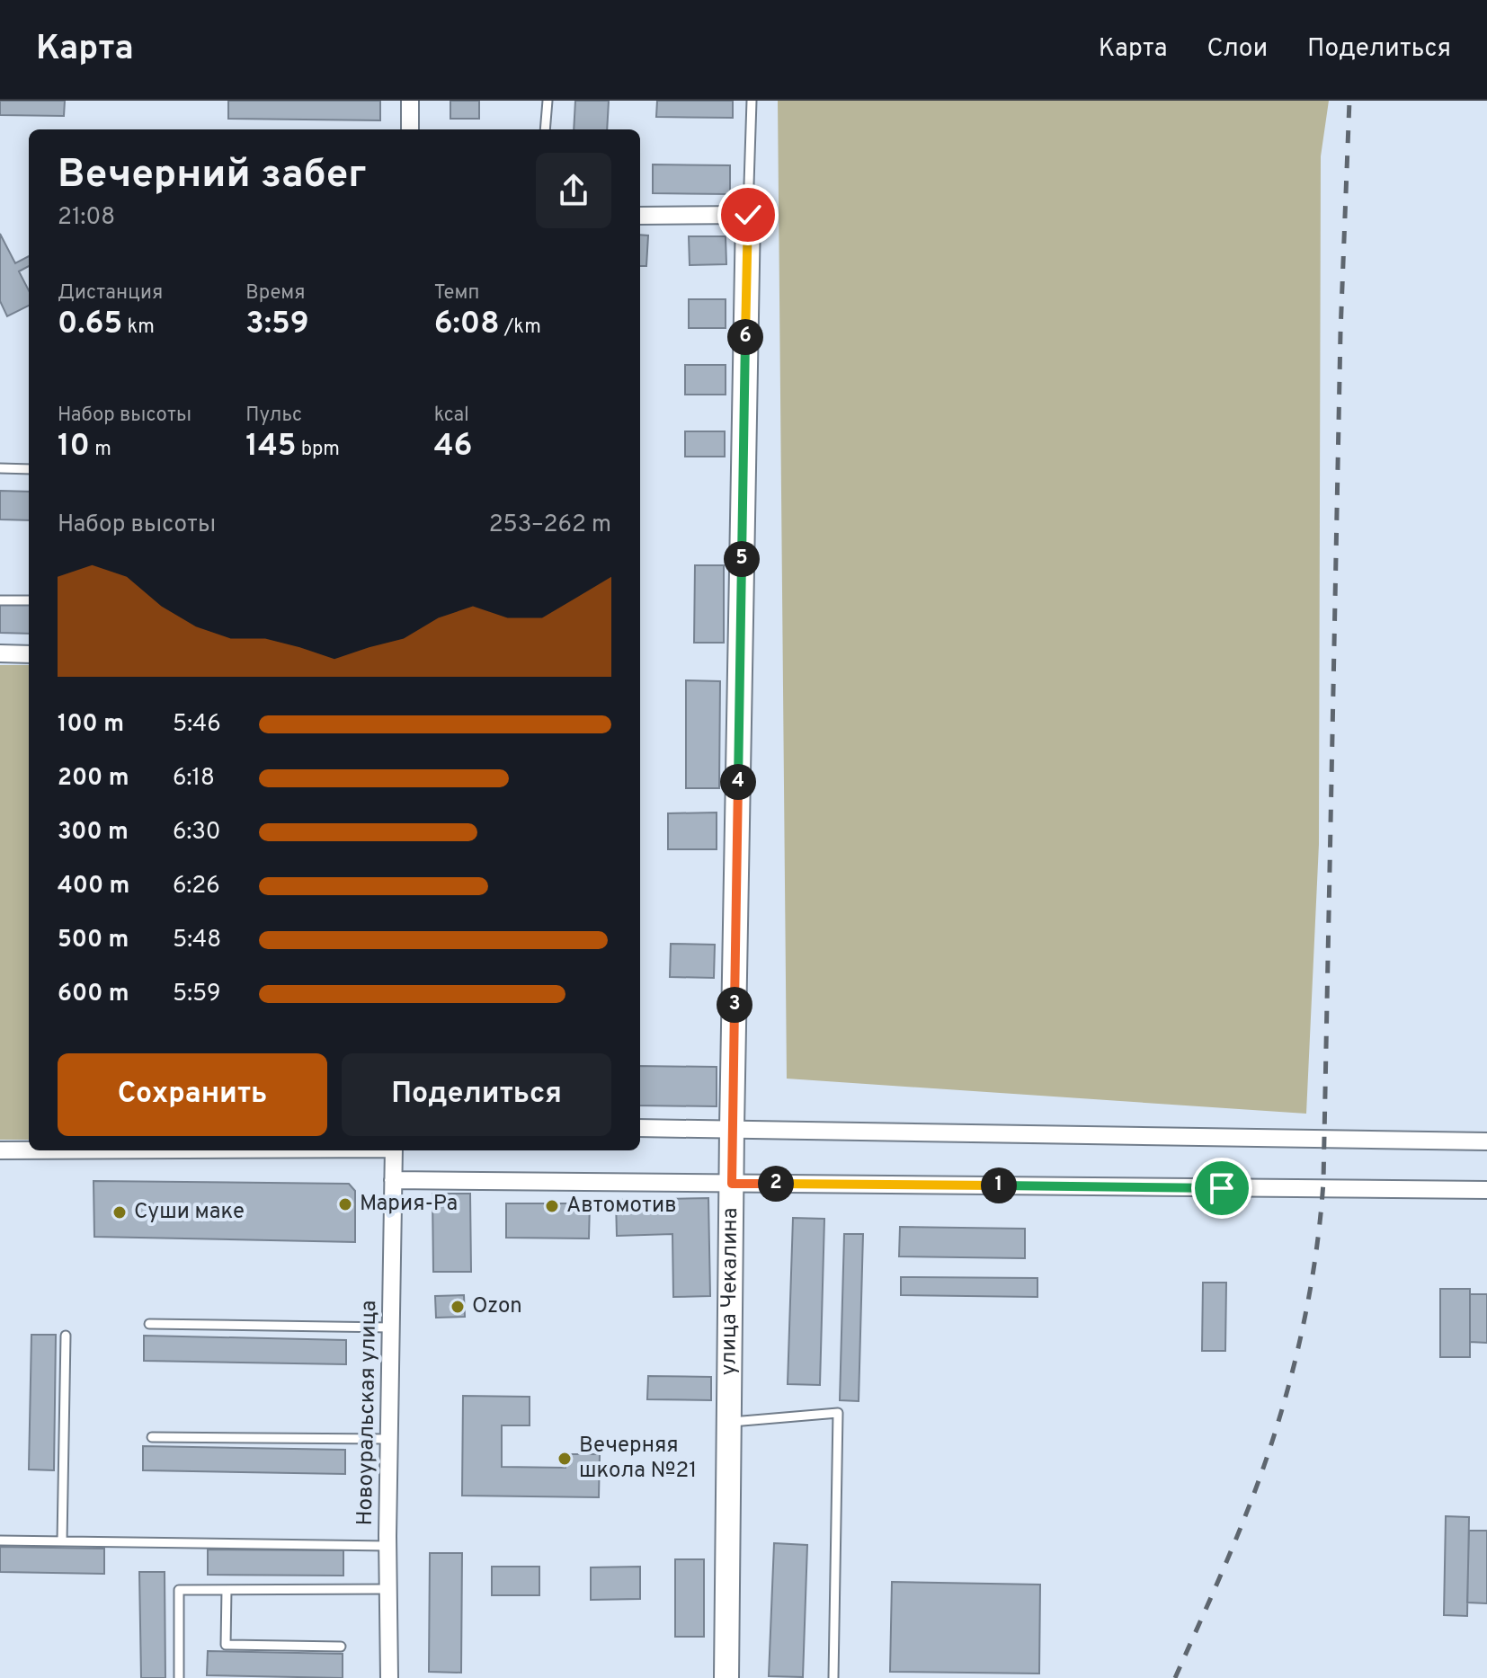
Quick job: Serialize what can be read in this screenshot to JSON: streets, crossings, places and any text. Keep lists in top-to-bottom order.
{
  "streets": {
    "main road": ["улица Чекалина"],
    "street": ["Новоуральская улица"]
  },
  "places": [
    "Мария-Ра",
    "Автомотив",
    "Суши маке",
    "Ozon",
    "Вечерняя школа №21"
  ],
  "page": {
    "header": "Карта",
    "nav": ["Карта", "Слои", "Поделиться"],
    "heading": ["Вечерний забег", "21:08"],
    "stats": [
      ["Дистанция", "0.65 km"],
      ["Время", "3:59"],
      ["Темп", "6:08 /km"],
      ["Набор высоты", "10 m"],
      ["Пульс", "145 bpm"],
      ["kcal", "46"]
    ],
    "pins": [
      "6",
      "5",
      "4",
      "3",
      "2",
      "1"
    ],
    "chart": ["Набор высоты", "253–262 m"],
    "list": [
      {
        "name": "100 m",
        "note": "5:46"
      },
      {
        "name": "200 m",
        "note": "6:18"
      },
      {
        "name": "300 m",
        "note": "6:30"
      },
      {
        "name": "400 m",
        "note": "6:26"
      },
      {
        "name": "500 m",
        "note": "5:48"
      },
      {
        "name": "600 m",
        "note": "5:59"
      }
    ],
    "buttons": ["Сохранить", "Поделиться"]
  }
}
